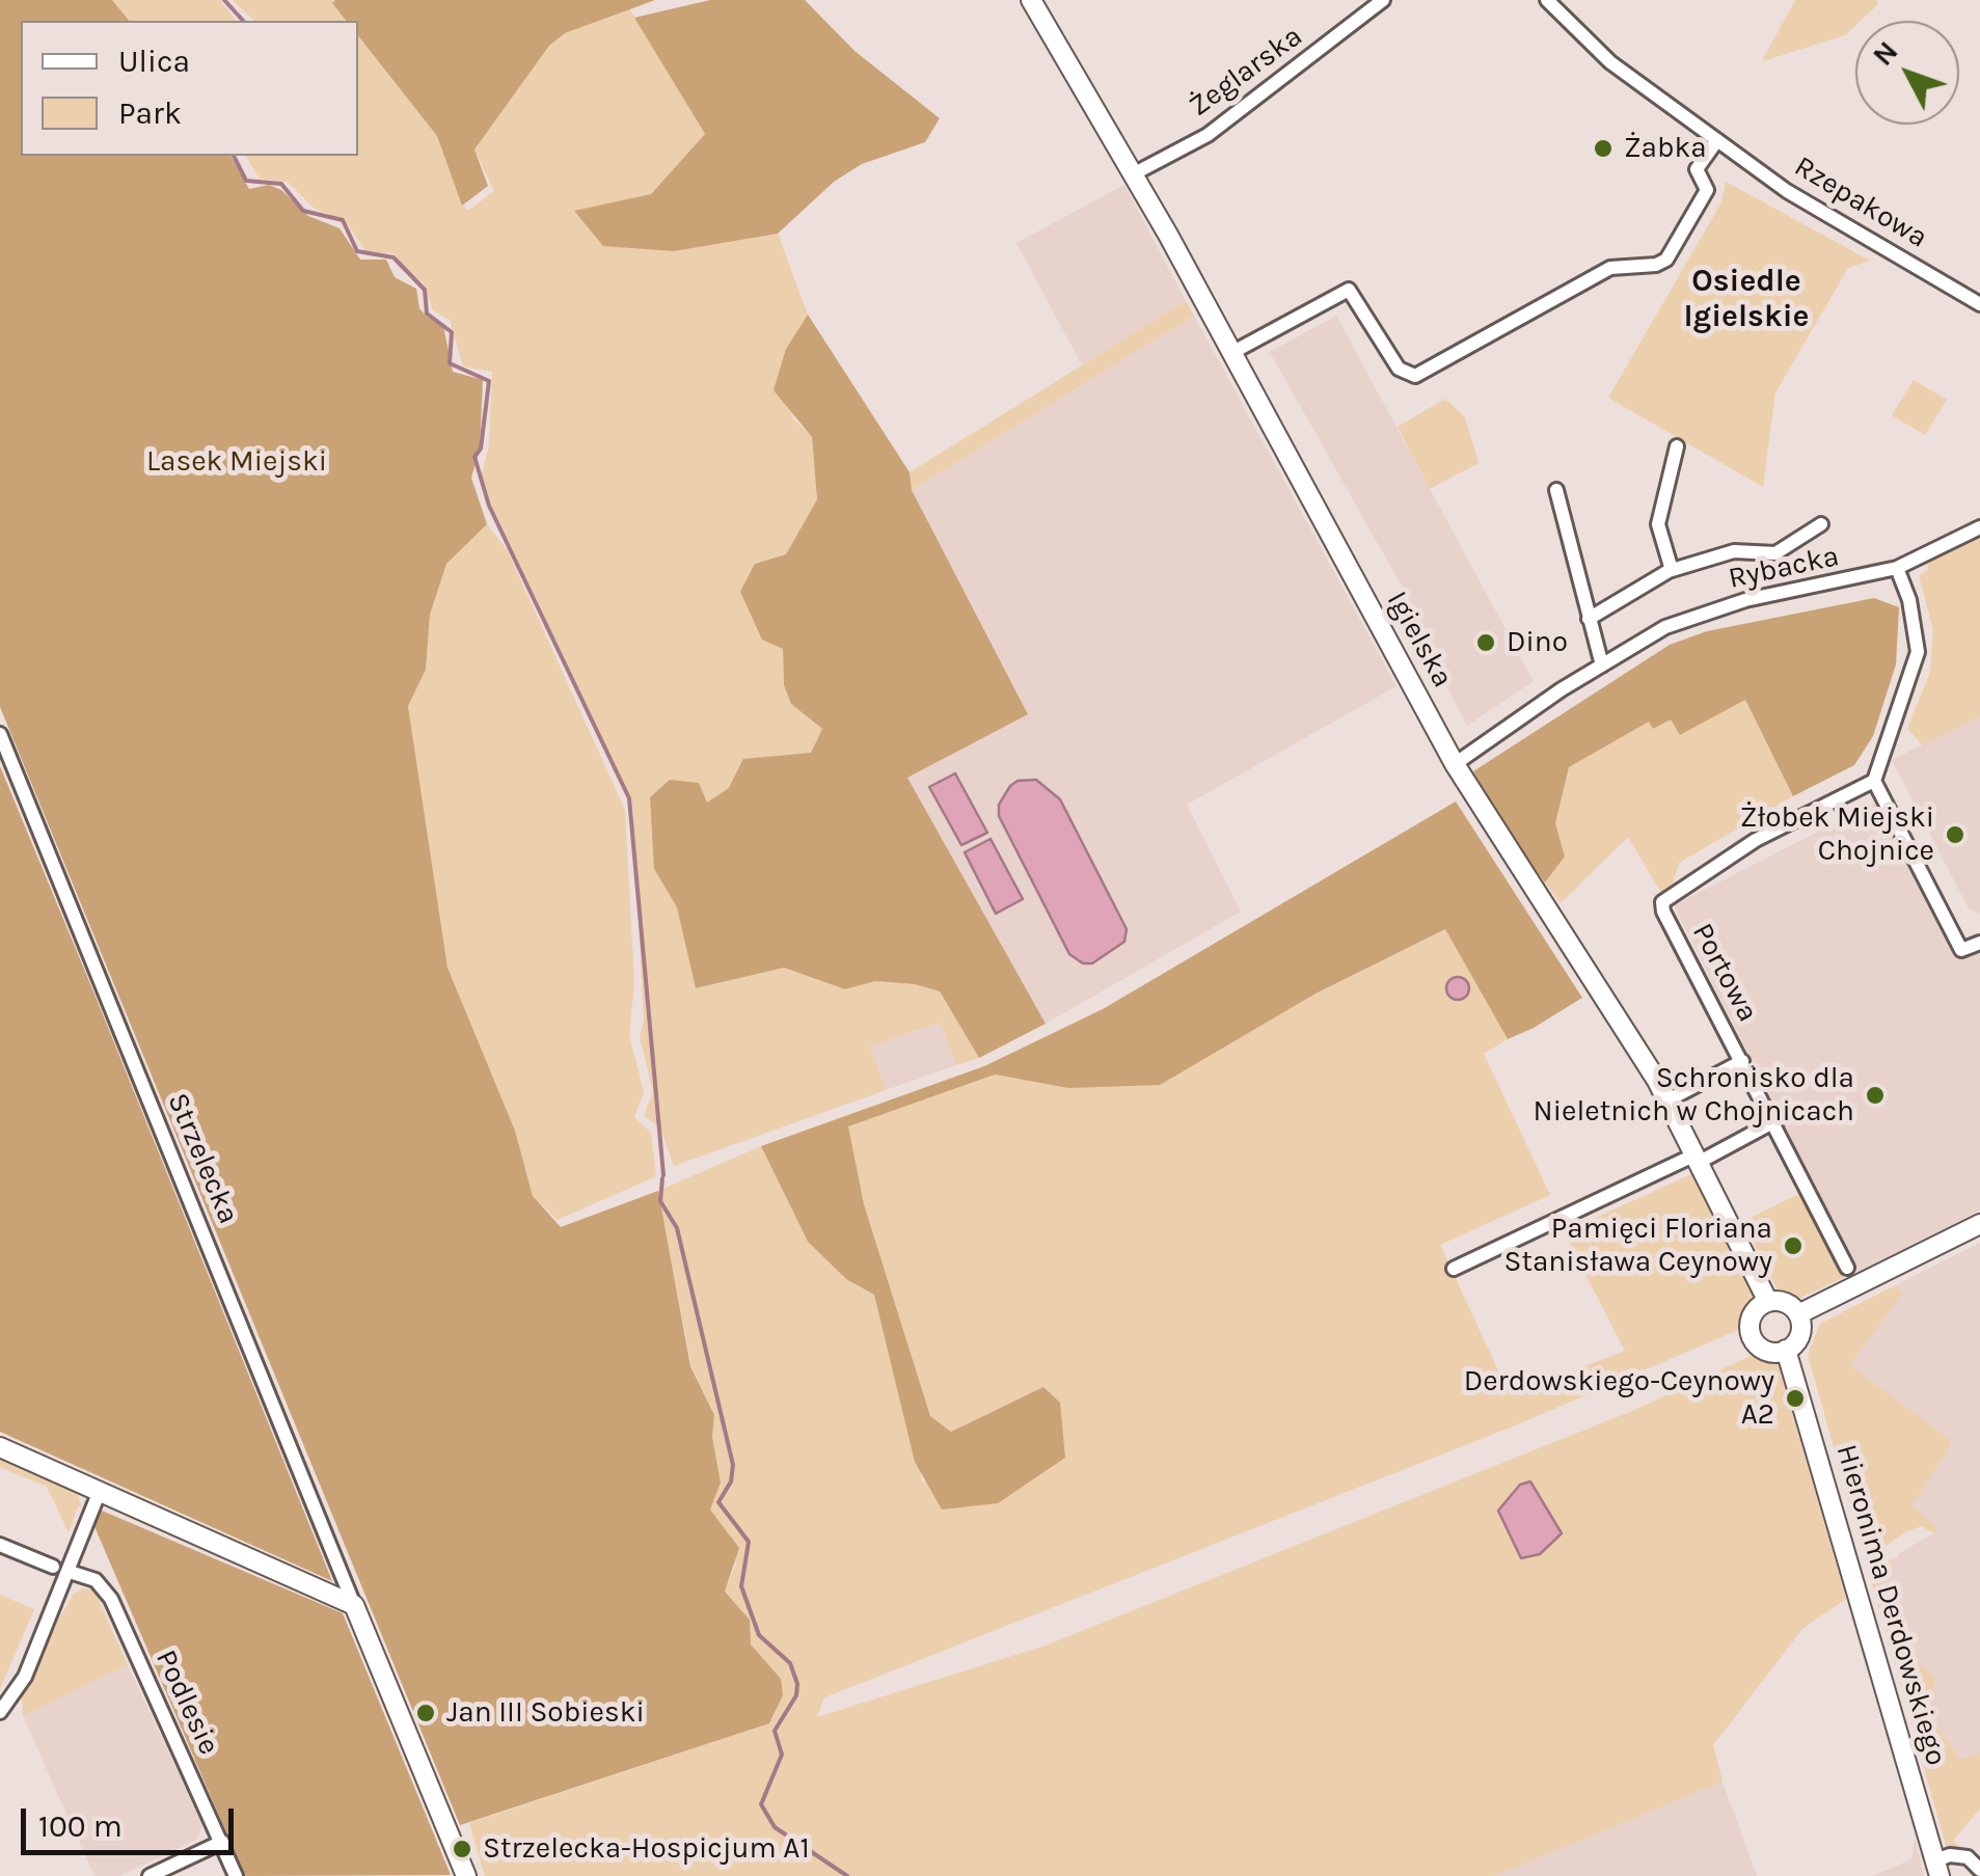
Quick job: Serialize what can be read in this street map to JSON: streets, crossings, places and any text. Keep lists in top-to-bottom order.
{
  "streets": {
    "street": [
      "Żeglarska",
      "Rzepakowa",
      "Rybacka",
      "Igielska",
      "Portowa",
      "Strzelecka",
      "Hieronima Derdowskiego",
      "Podlesie"
    ]
  },
  "crossings": [
    ["Żeglarska", "Igielska"],
    ["Rybacka", "Igielska"],
    ["Igielska", "Portowa"],
    ["Igielska", "Hieronima Derdowskiego"]
  ],
  "districts": ["Osiedle Igielskie"],
  "parks": ["Lasek Miejski"],
  "places": [
    "Żabka",
    "Dino",
    "Żłobek Miejski Chojnice",
    "Schronisko dla Nieletnich w Chojnicach",
    "Pamięci Floriana Stanisława Ceynowy",
    "Derdowskiego-Ceynowy A2",
    "Jan III Sobieski",
    "Strzelecka-Hospicjum A1"
  ],
  "legend": ["Ulica", "Park"],
  "scale_bar": "100 m",
  "north": "top left"
}
